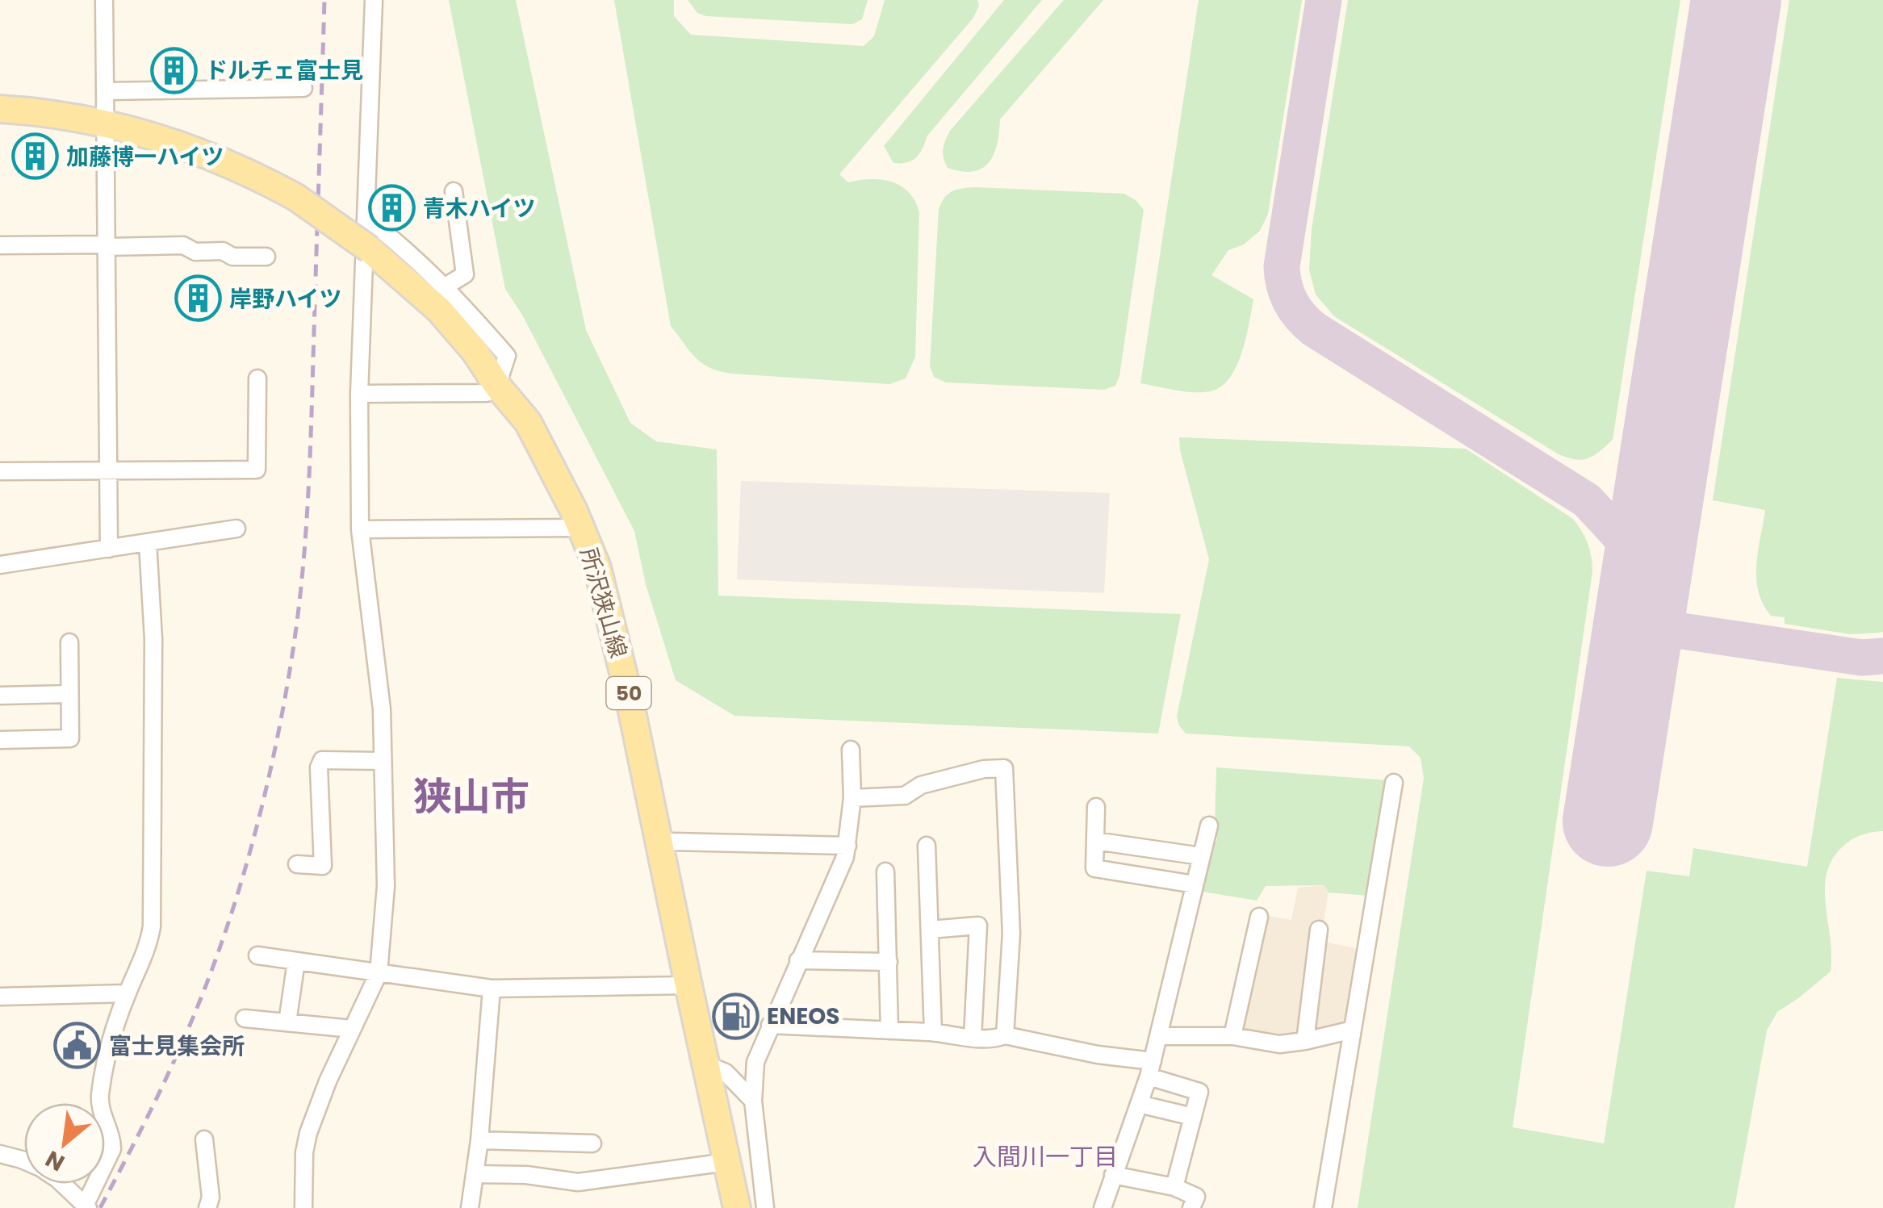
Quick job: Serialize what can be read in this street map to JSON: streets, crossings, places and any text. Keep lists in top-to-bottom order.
{
  "streets": {
    "main road": ["所沢狭山線", "50"]
  },
  "crossings": [
    ["所沢狭山線", "50"]
  ],
  "districts": ["狭山市", "入間川一丁目"],
  "places": {
    "building": [
      "ドルチェ富士見",
      "加藤博一ハイツ",
      "青木ハイツ",
      "岸野ハイツ"
    ],
    "fuel station": ["ENEOS"],
    "public building": ["富士見集会所"]
  },
  "north": "bottom left"
}
